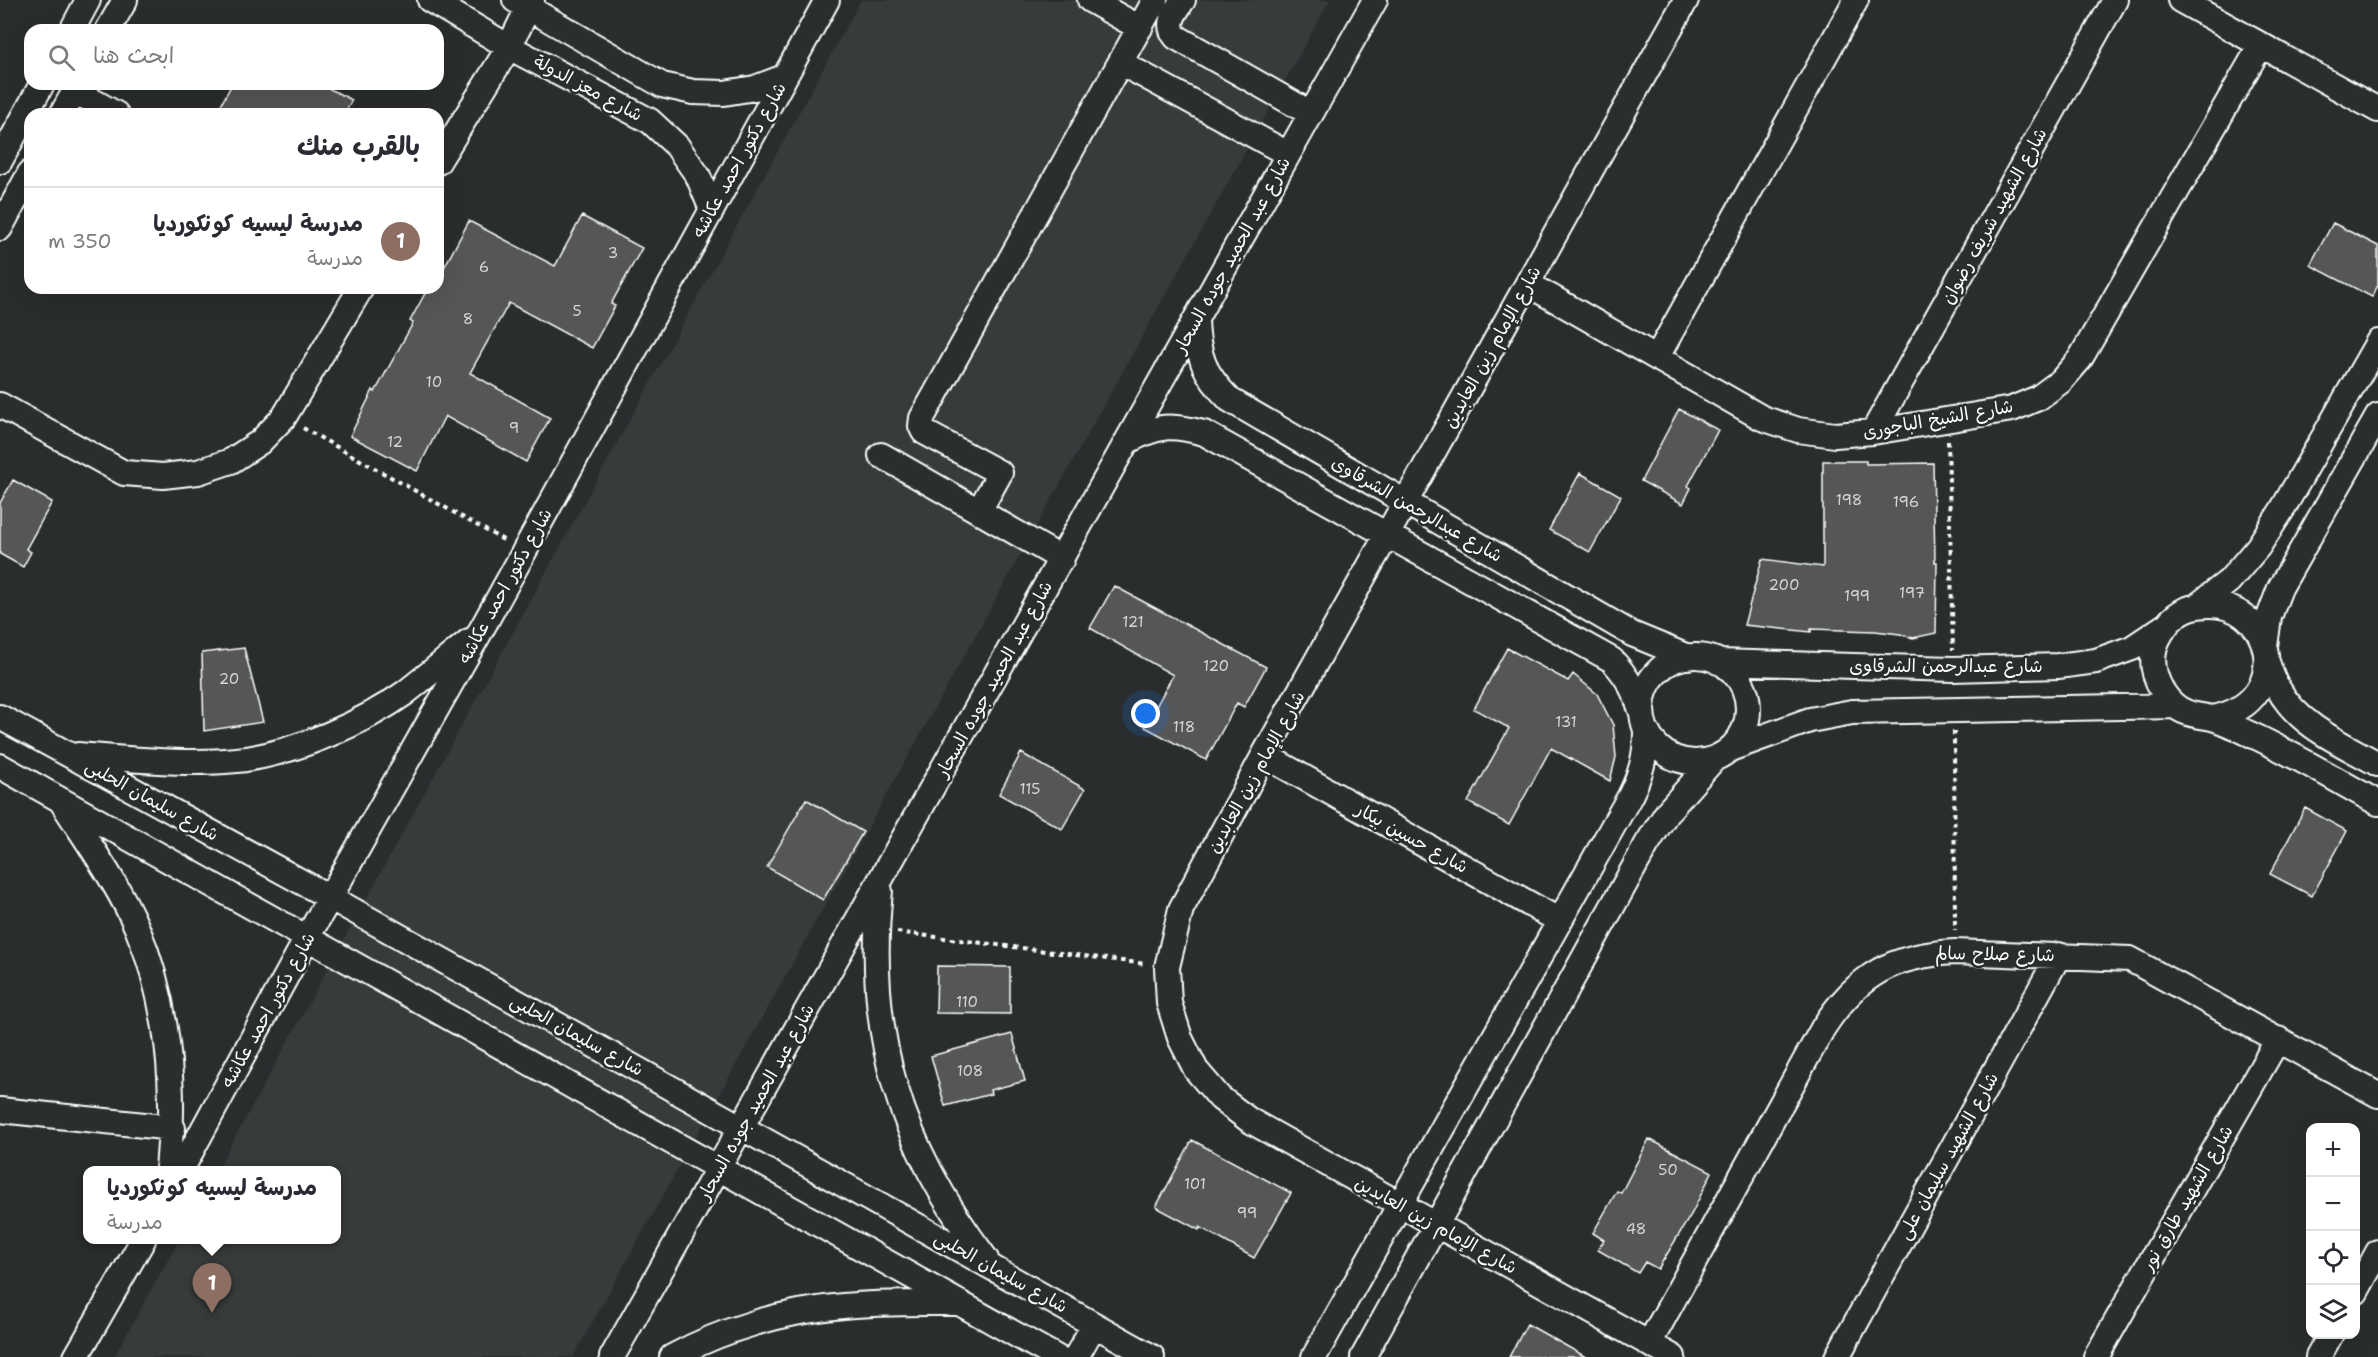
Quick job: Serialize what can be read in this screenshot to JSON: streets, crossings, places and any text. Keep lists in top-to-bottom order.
{
  "streets": {
    "street": [
      "شارع معز الدولة",
      "شارع دكتور احمد عكاشه",
      "شارع الشهيد شريف رضوان",
      "شارع عبد الحميد جوده السحار",
      "شارع الإمام زين العابدين",
      "شارع الشيخ الباجورى",
      "شارع عبدالرحمن الشرقاوى",
      "شارع سليمان الحلبى",
      "شارع حسين بيكار",
      "شارع صلاح سالم",
      "شارع الشهيد سليمان على",
      "شارع الشهيد طارق نور"
    ]
  },
  "crossings": [
    ["شارع معز الدولة", "شارع دكتور احمد عكاشه"],
    ["شارع دكتور احمد عكاشه", "شارع سليمان الحلبى"],
    ["شارع الشهيد شريف رضوان", "شارع الشيخ الباجورى"],
    ["شارع عبد الحميد جوده السحار", "شارع عبدالرحمن الشرقاوى"],
    ["شارع عبد الحميد جوده السحار", "شارع سليمان الحلبى"],
    ["شارع الإمام زين العابدين", "شارع الشيخ الباجورى"],
    ["شارع الإمام زين العابدين", "شارع عبدالرحمن الشرقاوى"],
    ["شارع الإمام زين العابدين", "شارع حسين بيكار"],
    ["شارع الإمام زين العابدين", "شارع صلاح سالم"],
    ["شارع صلاح سالم", "شارع الشهيد سليمان على"],
    ["شارع صلاح سالم", "شارع الشهيد طارق نور"]
  ],
  "house_numbers": [
    "3",
    "6",
    "5",
    "8",
    "10",
    "9",
    "12",
    "198",
    "196",
    "200",
    "197",
    "199",
    "121",
    "120",
    "20",
    "131",
    "118",
    "115",
    "110",
    "108",
    "50",
    "101",
    "99",
    "48"
  ],
  "page": {
    "search": "ابحث هنا",
    "heading": "بالقرب منك",
    "list": [
      {
        "mark": "1",
        "name": "مدرسة ليسيه كونكورديا",
        "note": "مدرسة",
        "value": "350 m"
      }
    ],
    "map_buttons": ["+", "−"],
    "popup": ["مدرسة ليسيه كونكورديا", "مدرسة"],
    "pins": "1"
  }
}
